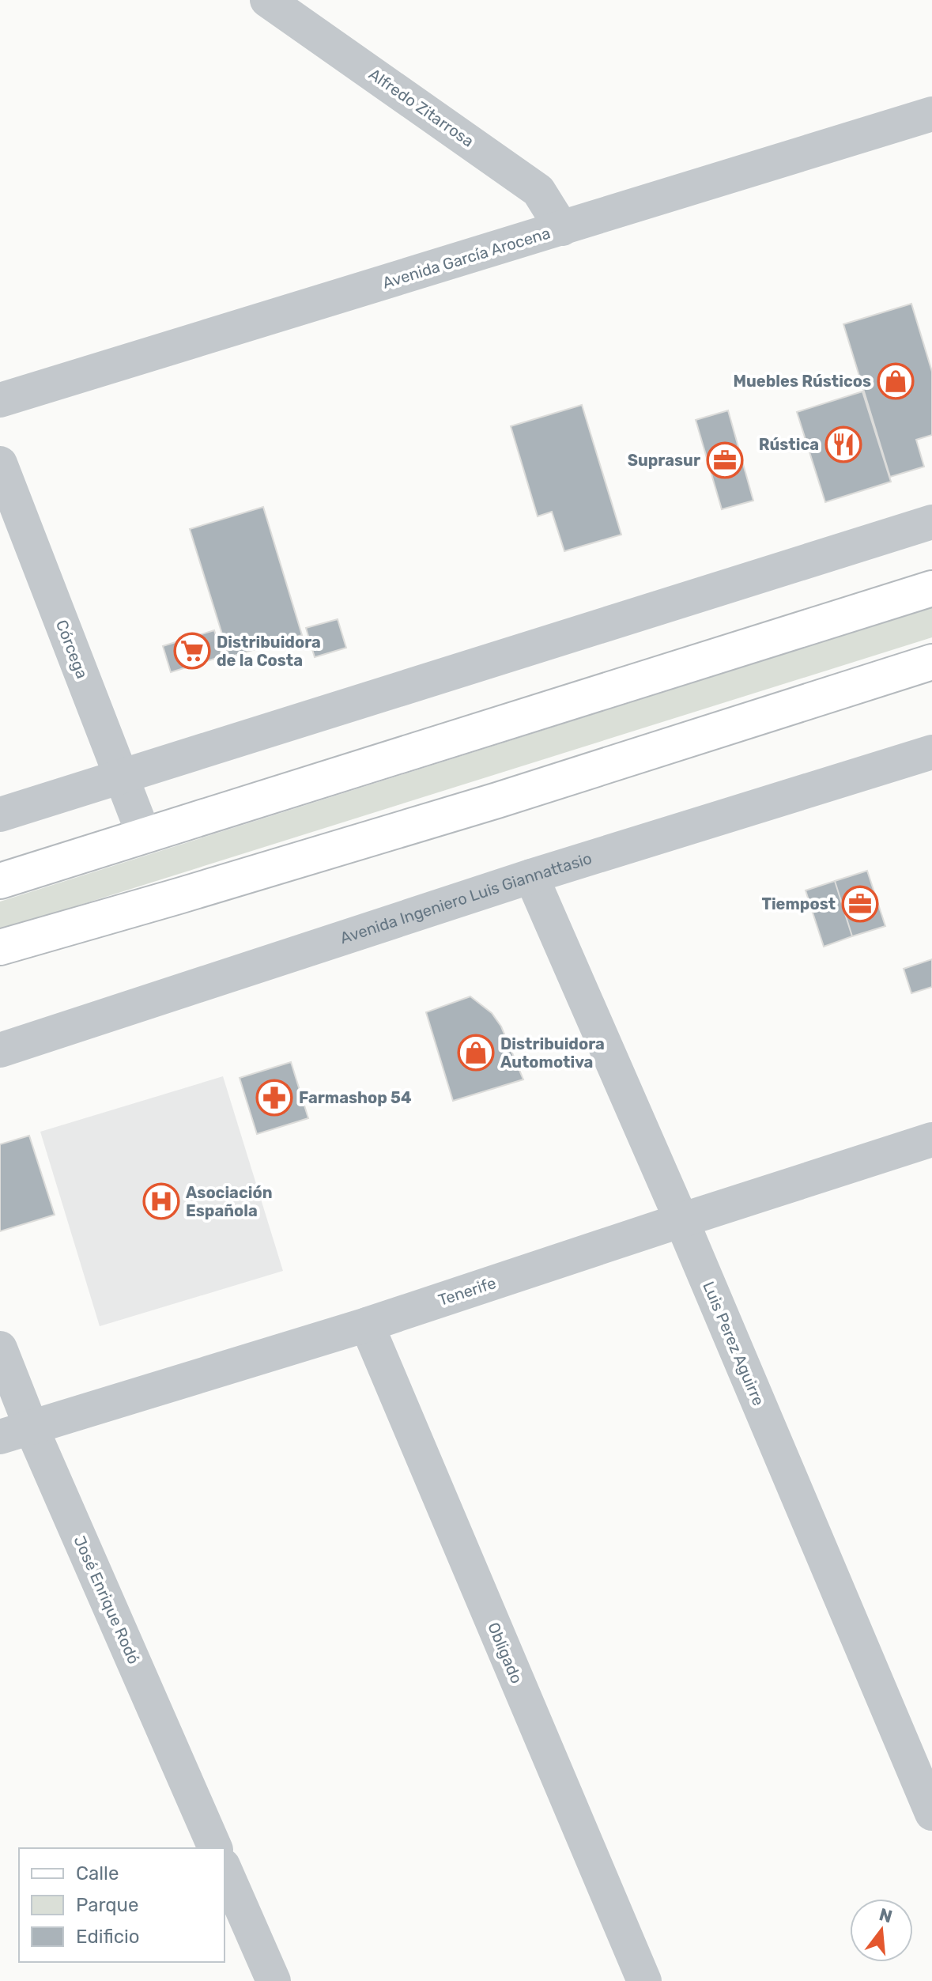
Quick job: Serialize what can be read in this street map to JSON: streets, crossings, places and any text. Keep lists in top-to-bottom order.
{
  "streets": {
    "street": [
      "Alfredo Zitarrosa",
      "Avenida García Arocena",
      "Córcega",
      "Avenida Ingeniero Luis Giannattasio",
      "Tenerife",
      "Luis Perez Aguirre",
      "José Enrique Rodó",
      "Obligado"
    ]
  },
  "crossings": [
    ["Alfredo Zitarrosa", "Avenida García Arocena"],
    ["Avenida Ingeniero Luis Giannattasio", "Luis Perez Aguirre"],
    ["Tenerife", "Luis Perez Aguirre"],
    ["Tenerife", "José Enrique Rodó"],
    ["Tenerife", "Obligado"]
  ],
  "places": {
    "shop": ["Muebles Rústicos", "Distribuidora Automotiva"],
    "restaurant": ["Rústica"],
    "office": ["Suprasur", "Tiempost"],
    "supermarket": ["Distribuidora de la Costa"],
    "pharmacy": ["Farmashop 54"],
    "hospital": ["Asociación Española"]
  },
  "legend": ["Calle", "Parque", "Edificio"],
  "north": "top"
}
